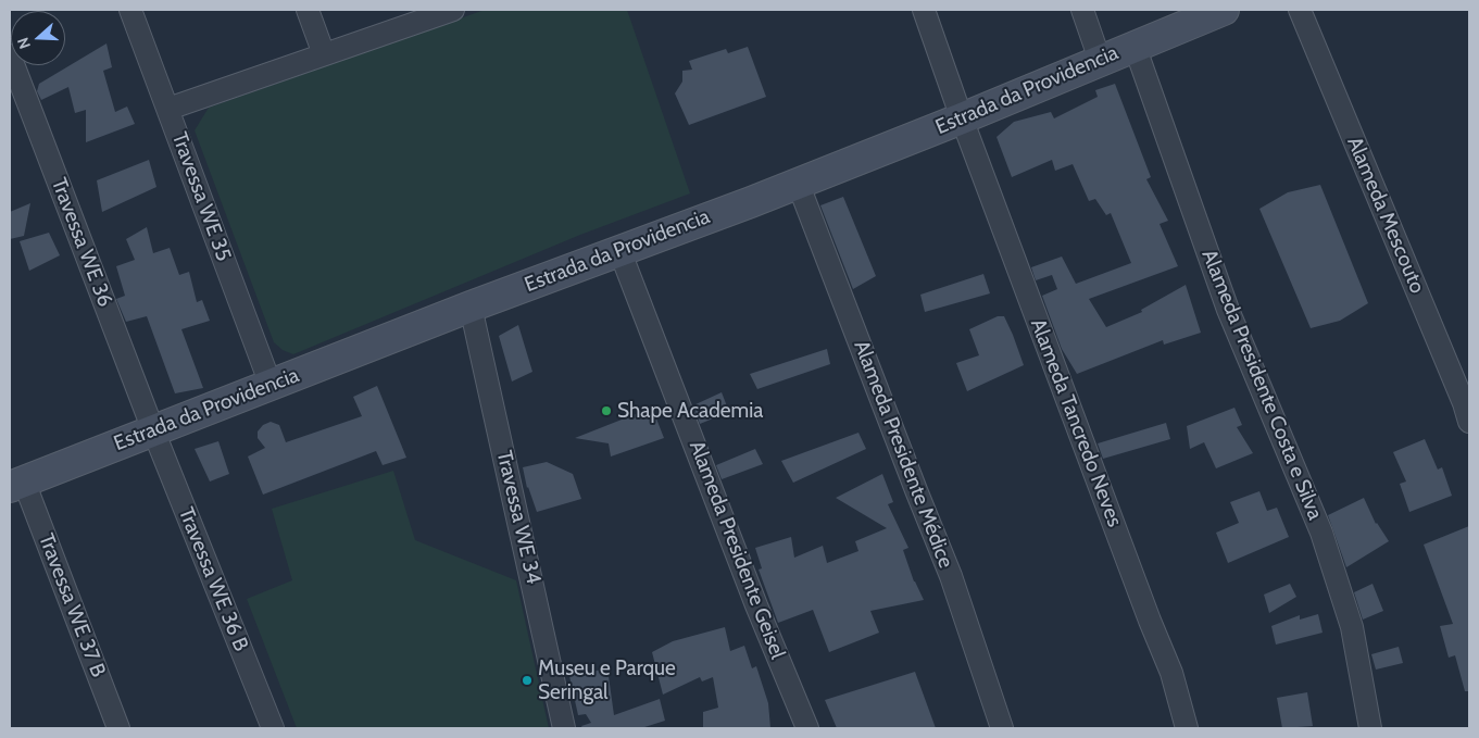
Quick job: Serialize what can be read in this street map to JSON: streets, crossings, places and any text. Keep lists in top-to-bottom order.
{
  "streets": {
    "main road": ["Estrada da Providencia"],
    "street": [
      "Travessa WE 35",
      "Alameda Mescouto",
      "Travessa WE 36",
      "Alameda Presidente Costa e Silva",
      "Alameda Tancredo Neves",
      "Alameda Presidente Médice",
      "Travessa WE 34",
      "Alameda Presidente Geisel",
      "Travessa WE 36 B",
      "Travessa WE 37 B"
    ]
  },
  "crossings": [
    ["Estrada da Providencia", "Travessa WE 35"],
    ["Estrada da Providencia", "Travessa WE 36"],
    ["Estrada da Providencia", "Alameda Presidente Costa e Silva"],
    ["Estrada da Providencia", "Alameda Tancredo Neves"],
    ["Estrada da Providencia", "Alameda Presidente Médice"],
    ["Estrada da Providencia", "Travessa WE 34"],
    ["Estrada da Providencia", "Alameda Presidente Geisel"],
    ["Estrada da Providencia", "Travessa WE 36 B"],
    ["Estrada da Providencia", "Travessa WE 37 B"],
    ["Travessa WE 36", "Travessa WE 36 B"]
  ],
  "places": ["Shape Academia", "Museu e Parque Seringal"],
  "north": "left"
}
